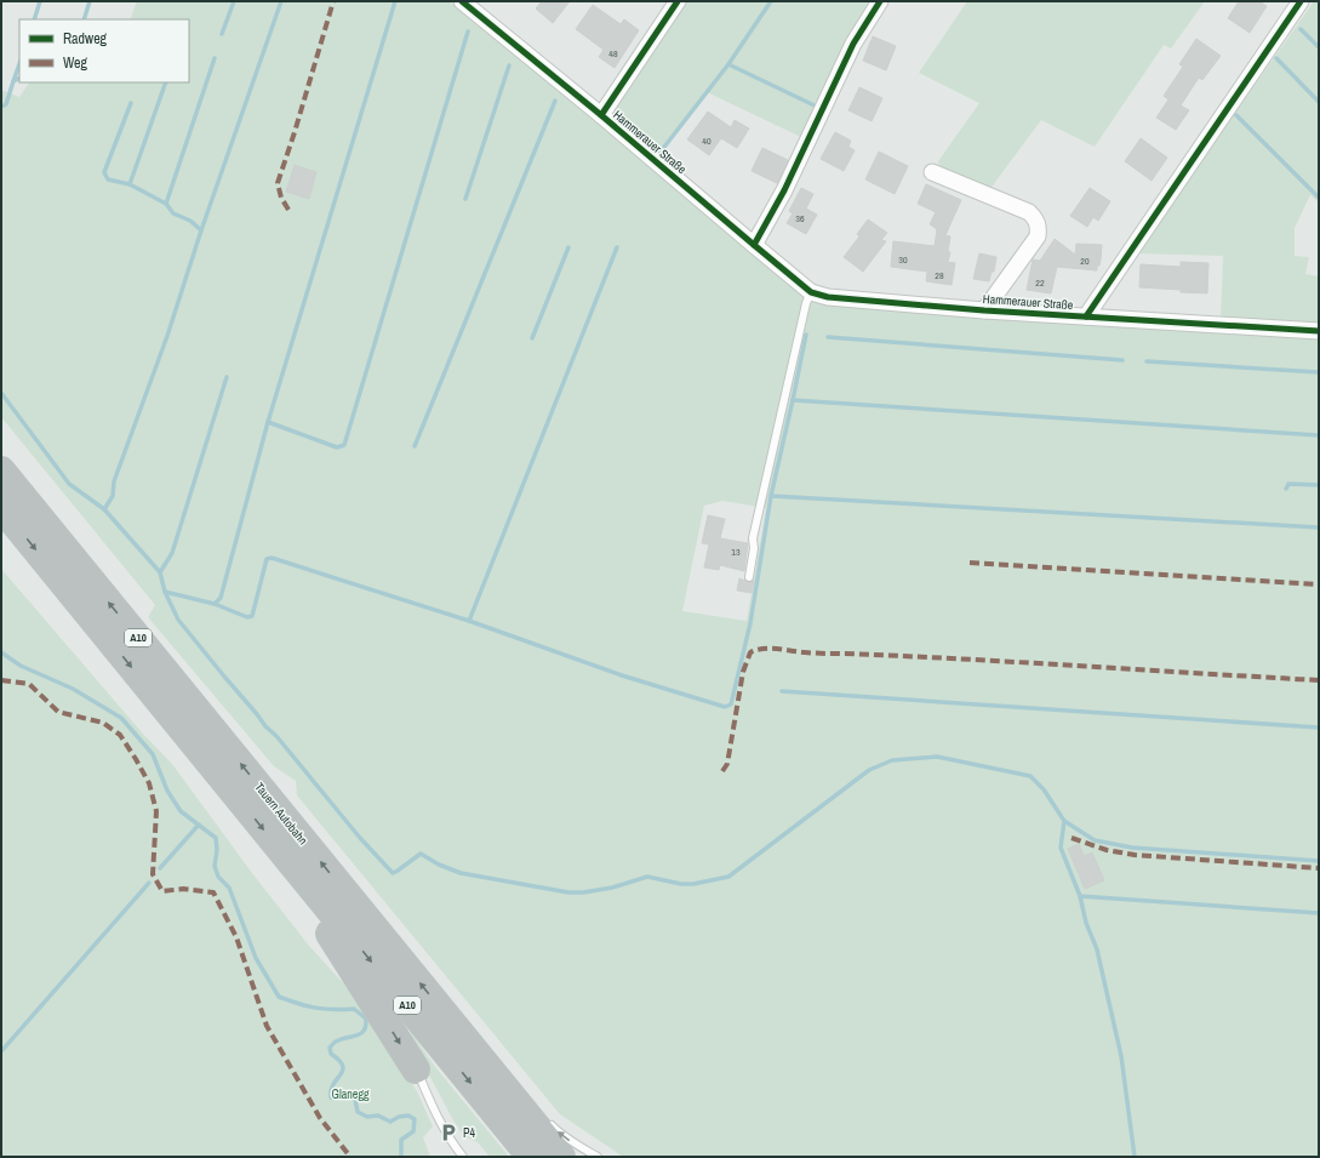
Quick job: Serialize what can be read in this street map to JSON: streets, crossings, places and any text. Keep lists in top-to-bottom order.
{
  "streets": {
    "highway": ["A10", "Tauern Autobahn"],
    "street": ["Hammerauer Straße"]
  },
  "parks": ["Glanegg"],
  "places": {
    "parking": ["P4"]
  },
  "house_numbers": [
    "48",
    "40",
    "36",
    "30",
    "20",
    "28",
    "22",
    "13"
  ],
  "legend": ["Radweg", "Weg"]
}
